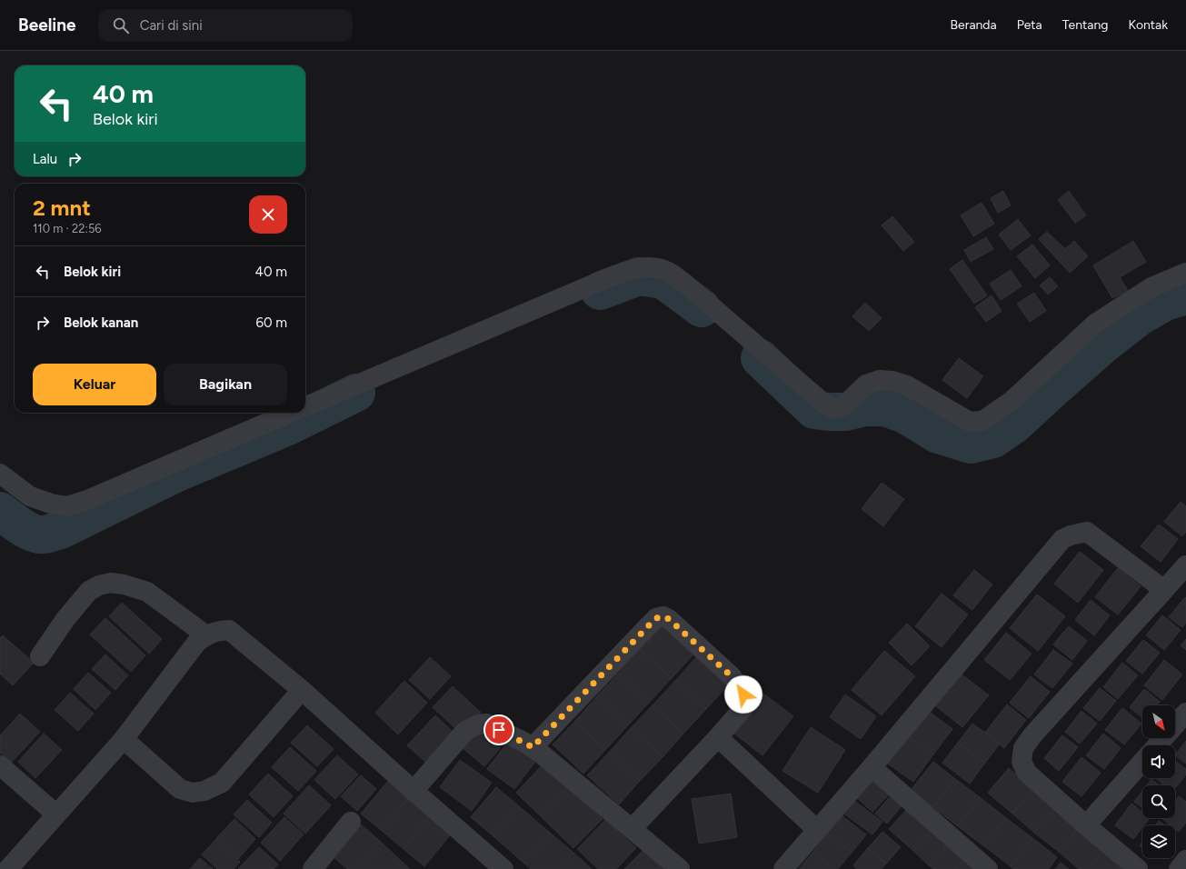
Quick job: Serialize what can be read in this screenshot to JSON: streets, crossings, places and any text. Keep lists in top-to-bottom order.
{
  "north": "bottom right",
  "page": {
    "header": "Beeline",
    "search": "Cari di sini",
    "nav": [
      "Beranda",
      "Peta",
      "Tentang",
      "Kontak"
    ],
    "turn": ["40 m", "Belok kiri"],
    "then": "Lalu",
    "heading": ["2 mnt", "110 m · 22:56"],
    "list": [
      {
        "name": "Belok kiri",
        "value": "40 m"
      },
      {
        "name": "Belok kanan",
        "value": "60 m"
      }
    ],
    "buttons": ["Keluar", "Bagikan"]
  }
}
